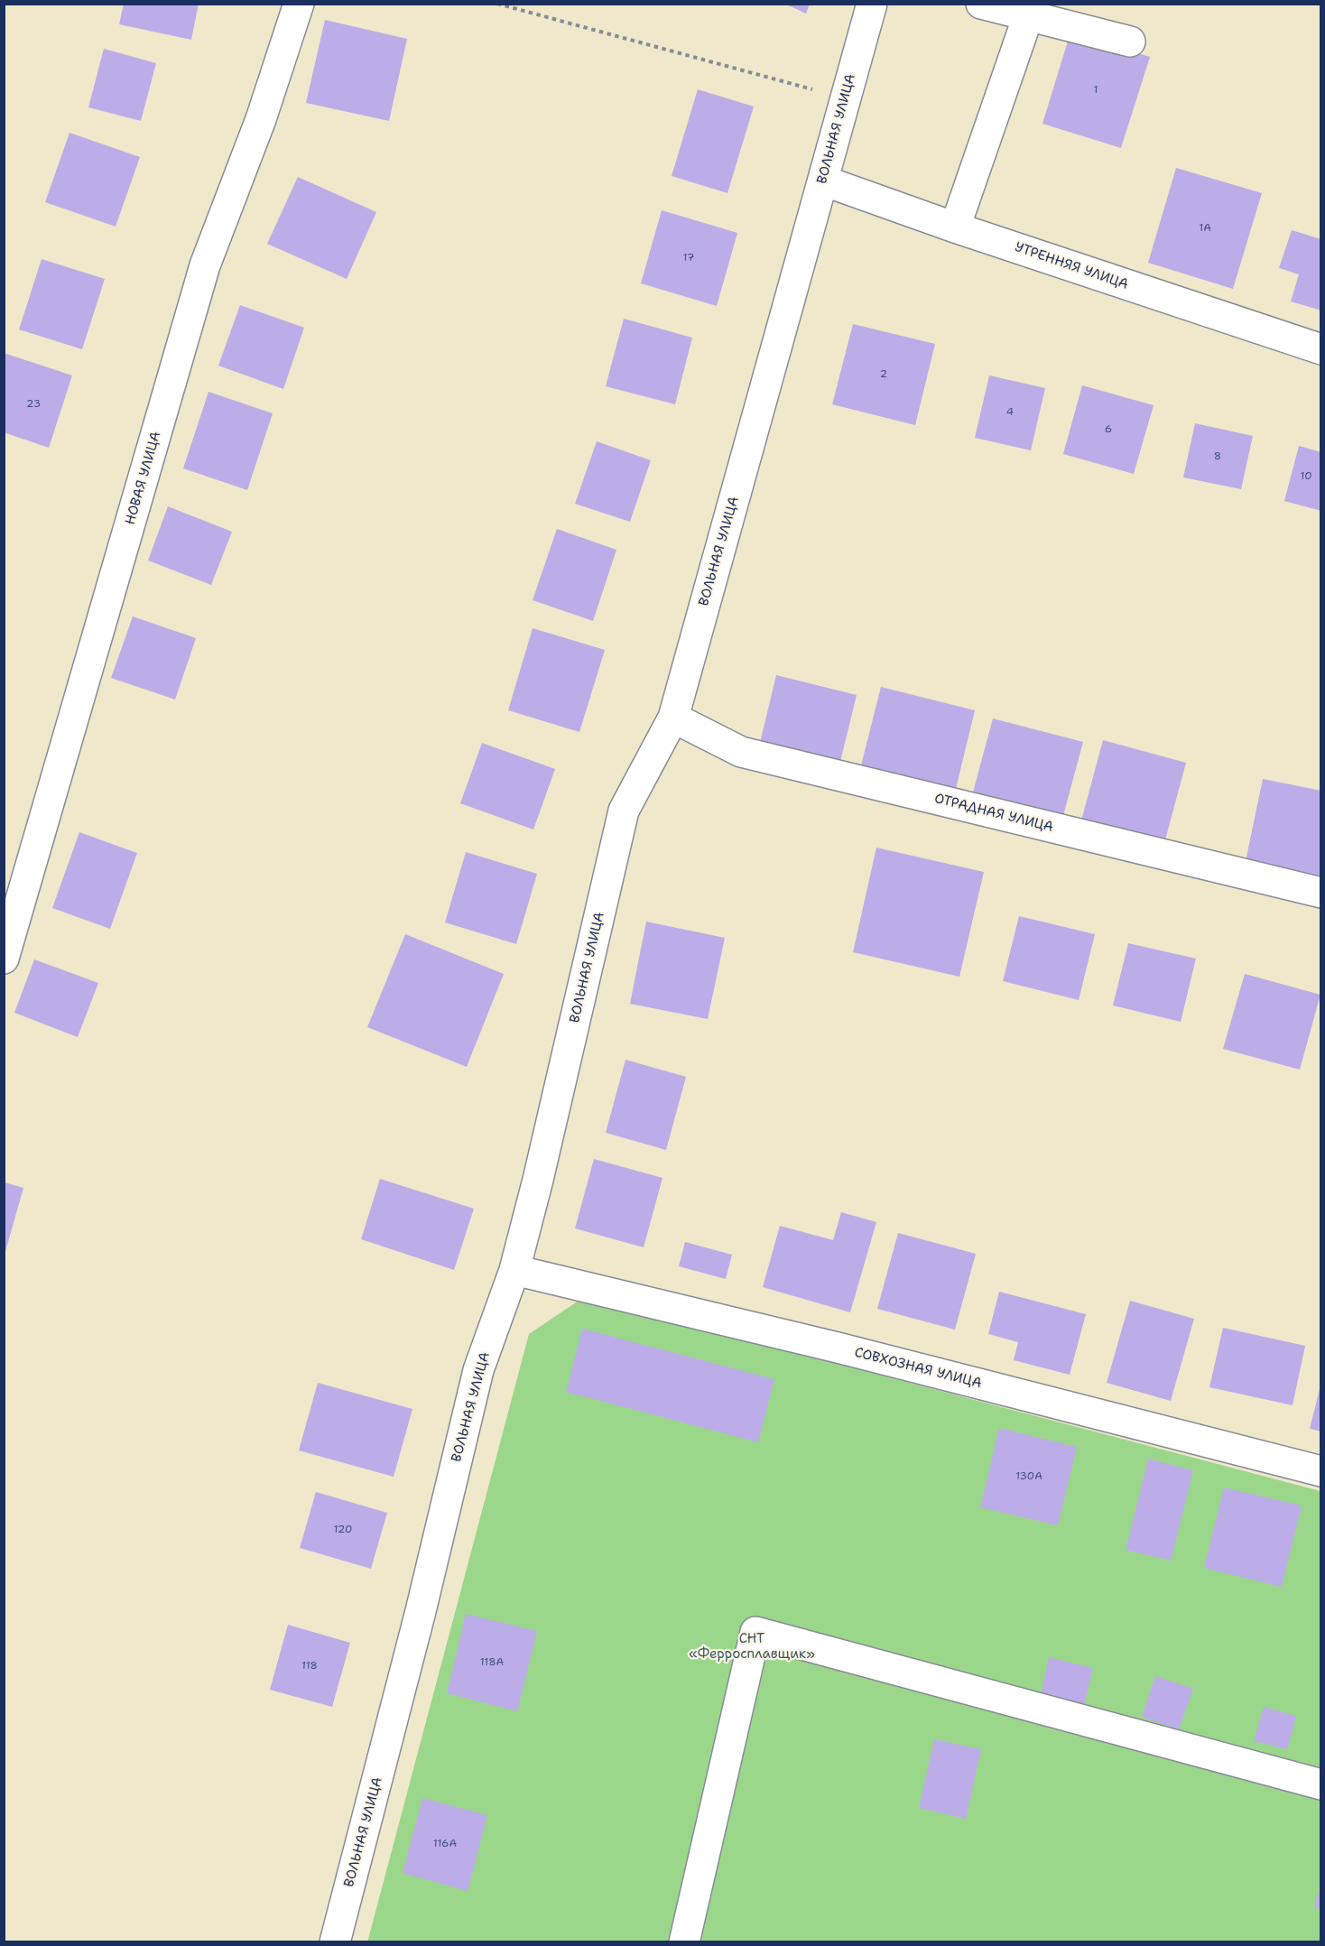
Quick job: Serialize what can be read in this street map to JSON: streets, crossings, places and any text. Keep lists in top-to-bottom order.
{
  "streets": {
    "street": [
      "ВОЛЬНАЯ УЛИЦА",
      "УТРЕННЯЯ УЛИЦА",
      "НОВАЯ УЛИЦА",
      "ОТРАДНАЯ УЛИЦА",
      "СОВХОЗНАЯ УЛИЦА"
    ]
  },
  "crossings": [
    ["ВОЛЬНАЯ УЛИЦА", "УТРЕННЯЯ УЛИЦА"],
    ["ВОЛЬНАЯ УЛИЦА", "ОТРАДНАЯ УЛИЦА"],
    ["ВОЛЬНАЯ УЛИЦА", "СОВХОЗНАЯ УЛИЦА"]
  ],
  "parks": ["СНТ «Ферросплавщик»"],
  "house_numbers": [
    "1",
    "1А",
    "17",
    "2",
    "23",
    "4",
    "6",
    "8",
    "10",
    "130А",
    "120",
    "118А",
    "118",
    "116А"
  ]
}
